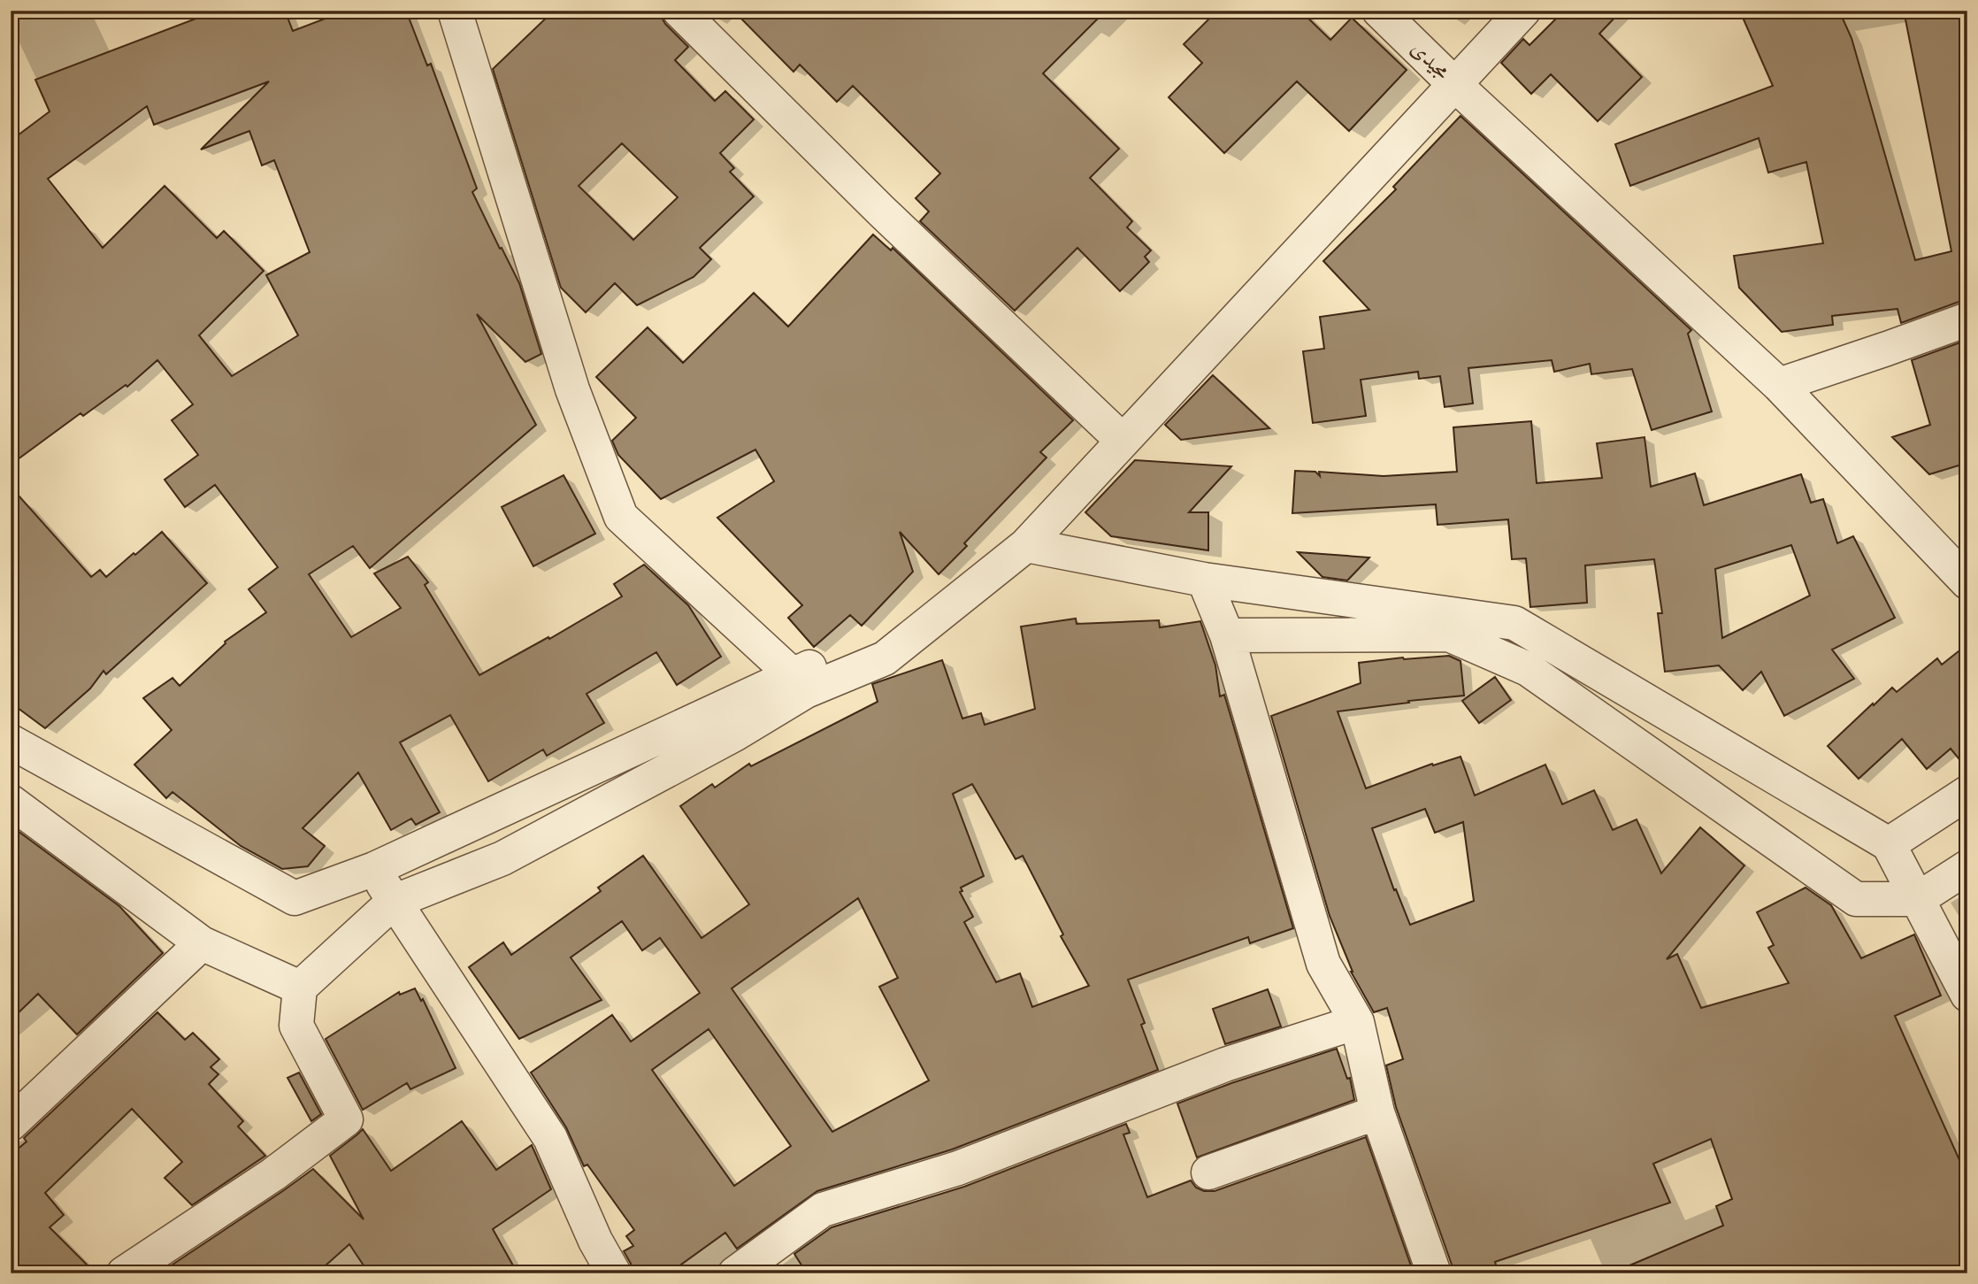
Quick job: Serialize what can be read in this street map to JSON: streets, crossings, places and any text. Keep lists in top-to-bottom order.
{
  "streets": {
    "street": ["مجیدی"]
  }
}
